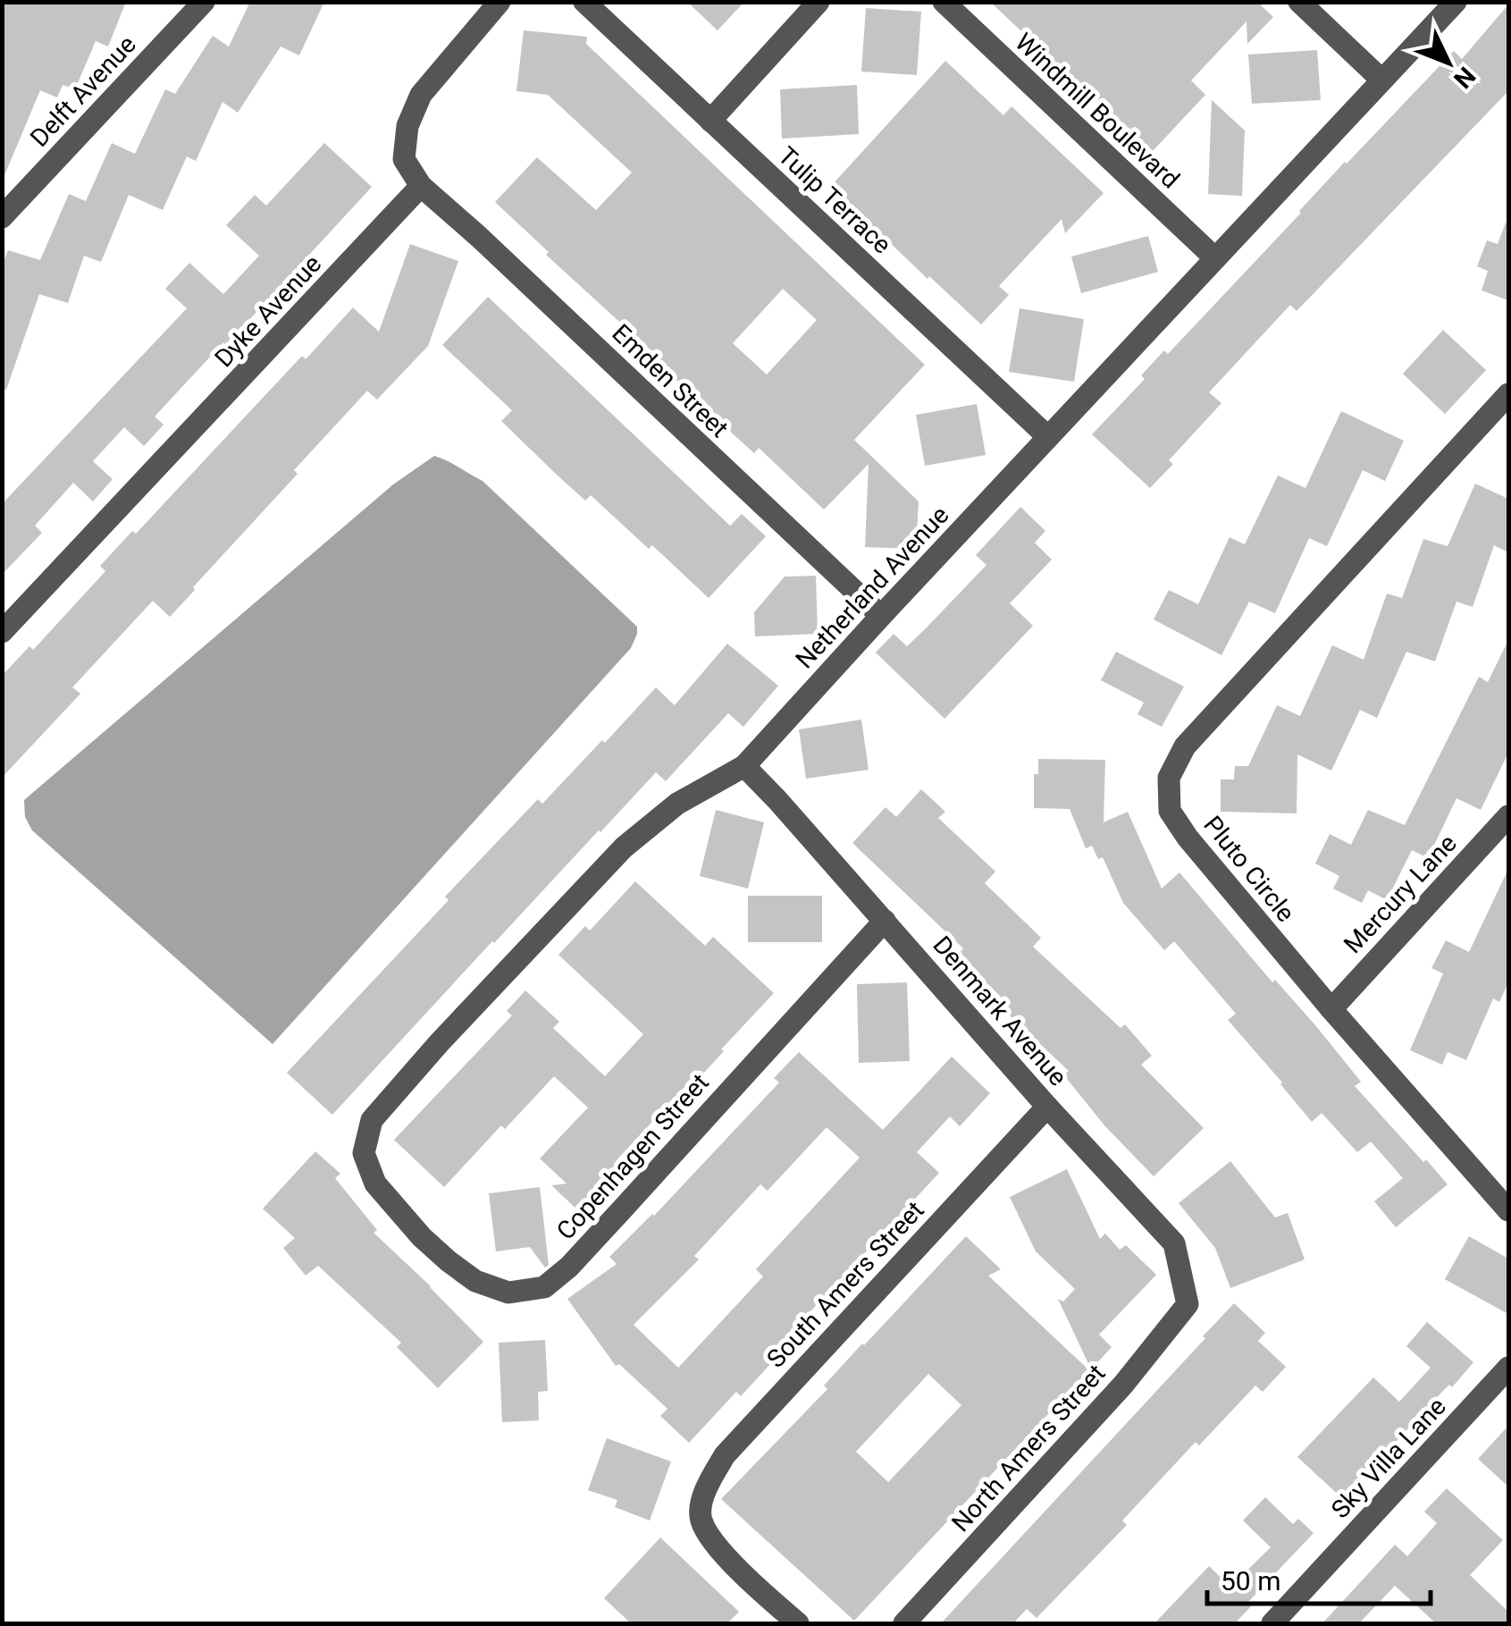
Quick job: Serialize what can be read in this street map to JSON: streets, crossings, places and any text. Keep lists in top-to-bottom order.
{
  "streets": {
    "street": [
      "Delft Avenue",
      "Windmill Boulevard",
      "Tulip Terrace",
      "Dyke Avenue",
      "Emden Street",
      "Netherland Avenue",
      "Pluto Circle",
      "Mercury Lane",
      "Denmark Avenue",
      "Copenhagen Street",
      "South Amers Street",
      "North Amers Street",
      "Sky Villa Lane"
    ]
  },
  "crossings": [
    ["Windmill Boulevard", "Netherland Avenue"],
    ["Tulip Terrace", "Netherland Avenue"],
    ["Dyke Avenue", "Emden Street"],
    ["Emden Street", "Netherland Avenue"],
    ["Netherland Avenue", "Denmark Avenue"],
    ["Netherland Avenue", "Copenhagen Street"],
    ["Pluto Circle", "Mercury Lane"],
    ["Denmark Avenue", "Copenhagen Street"],
    ["Denmark Avenue", "South Amers Street"],
    ["Denmark Avenue", "North Amers Street"]
  ],
  "scale_bar": "50 m",
  "north": "bottom right"
}
